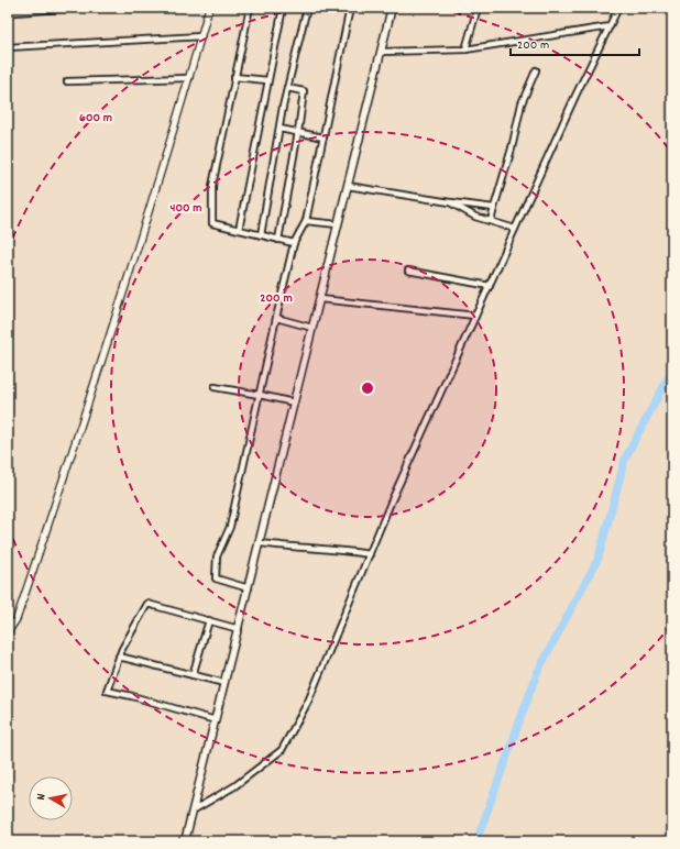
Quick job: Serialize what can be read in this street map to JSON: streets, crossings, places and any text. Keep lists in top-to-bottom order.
{
  "scale_bar": "200 m",
  "north": "left",
  "rings": ["600 m", "400 m", "200 m"]
}
